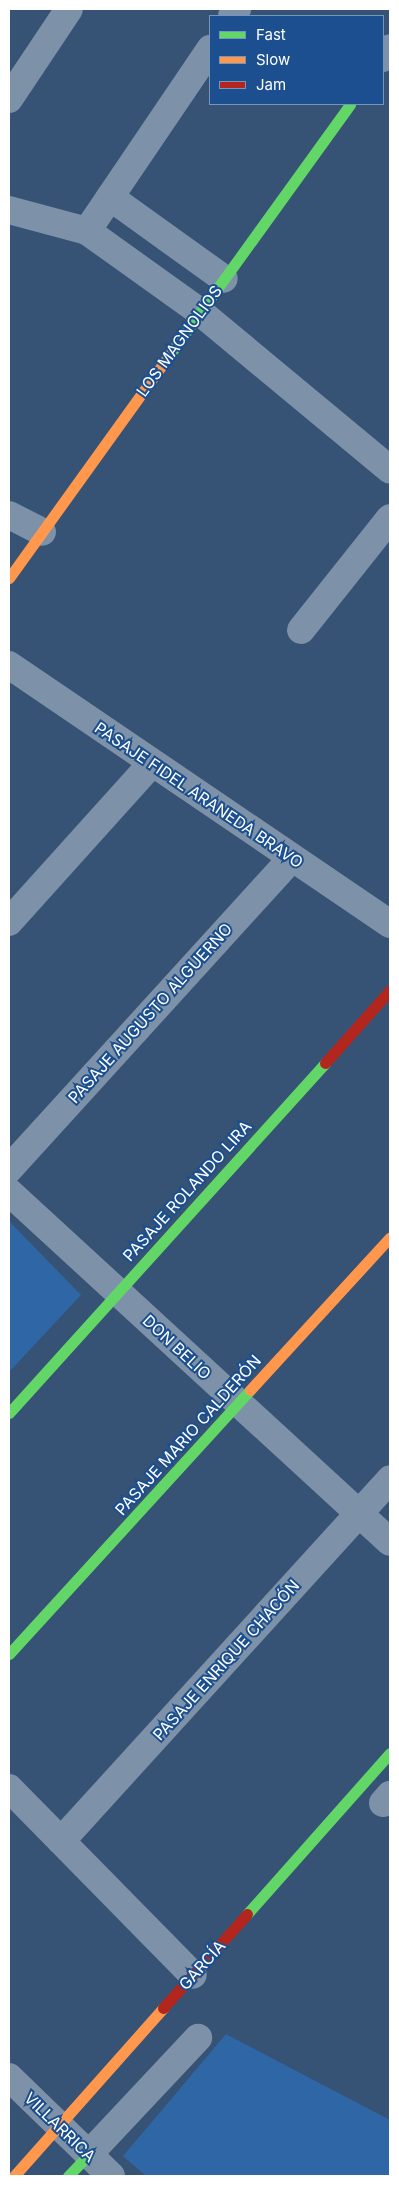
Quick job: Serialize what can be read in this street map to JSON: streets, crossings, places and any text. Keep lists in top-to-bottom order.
{
  "streets": {
    "street": [
      "LOS MAGNOLIOS",
      "PASAJE FIDEL ARANEDA BRAVO",
      "PASAJE AUGUSTO ALGUERNO",
      "PASAJE ROLANDO LIRA",
      "DON BELIO",
      "PASAJE MARIO CALDERÓN",
      "PASAJE ENRIQUE CHACÓN",
      "GARCÍA",
      "VILLARRICA"
    ]
  },
  "crossings": [
    ["PASAJE FIDEL ARANEDA BRAVO", "PASAJE AUGUSTO ALGUERNO"],
    ["PASAJE ROLANDO LIRA", "DON BELIO"],
    ["DON BELIO", "PASAJE MARIO CALDERÓN"],
    ["DON BELIO", "PASAJE ENRIQUE CHACÓN"],
    ["GARCÍA", "VILLARRICA"]
  ],
  "legend": ["Fast", "Slow", "Jam"]
}
